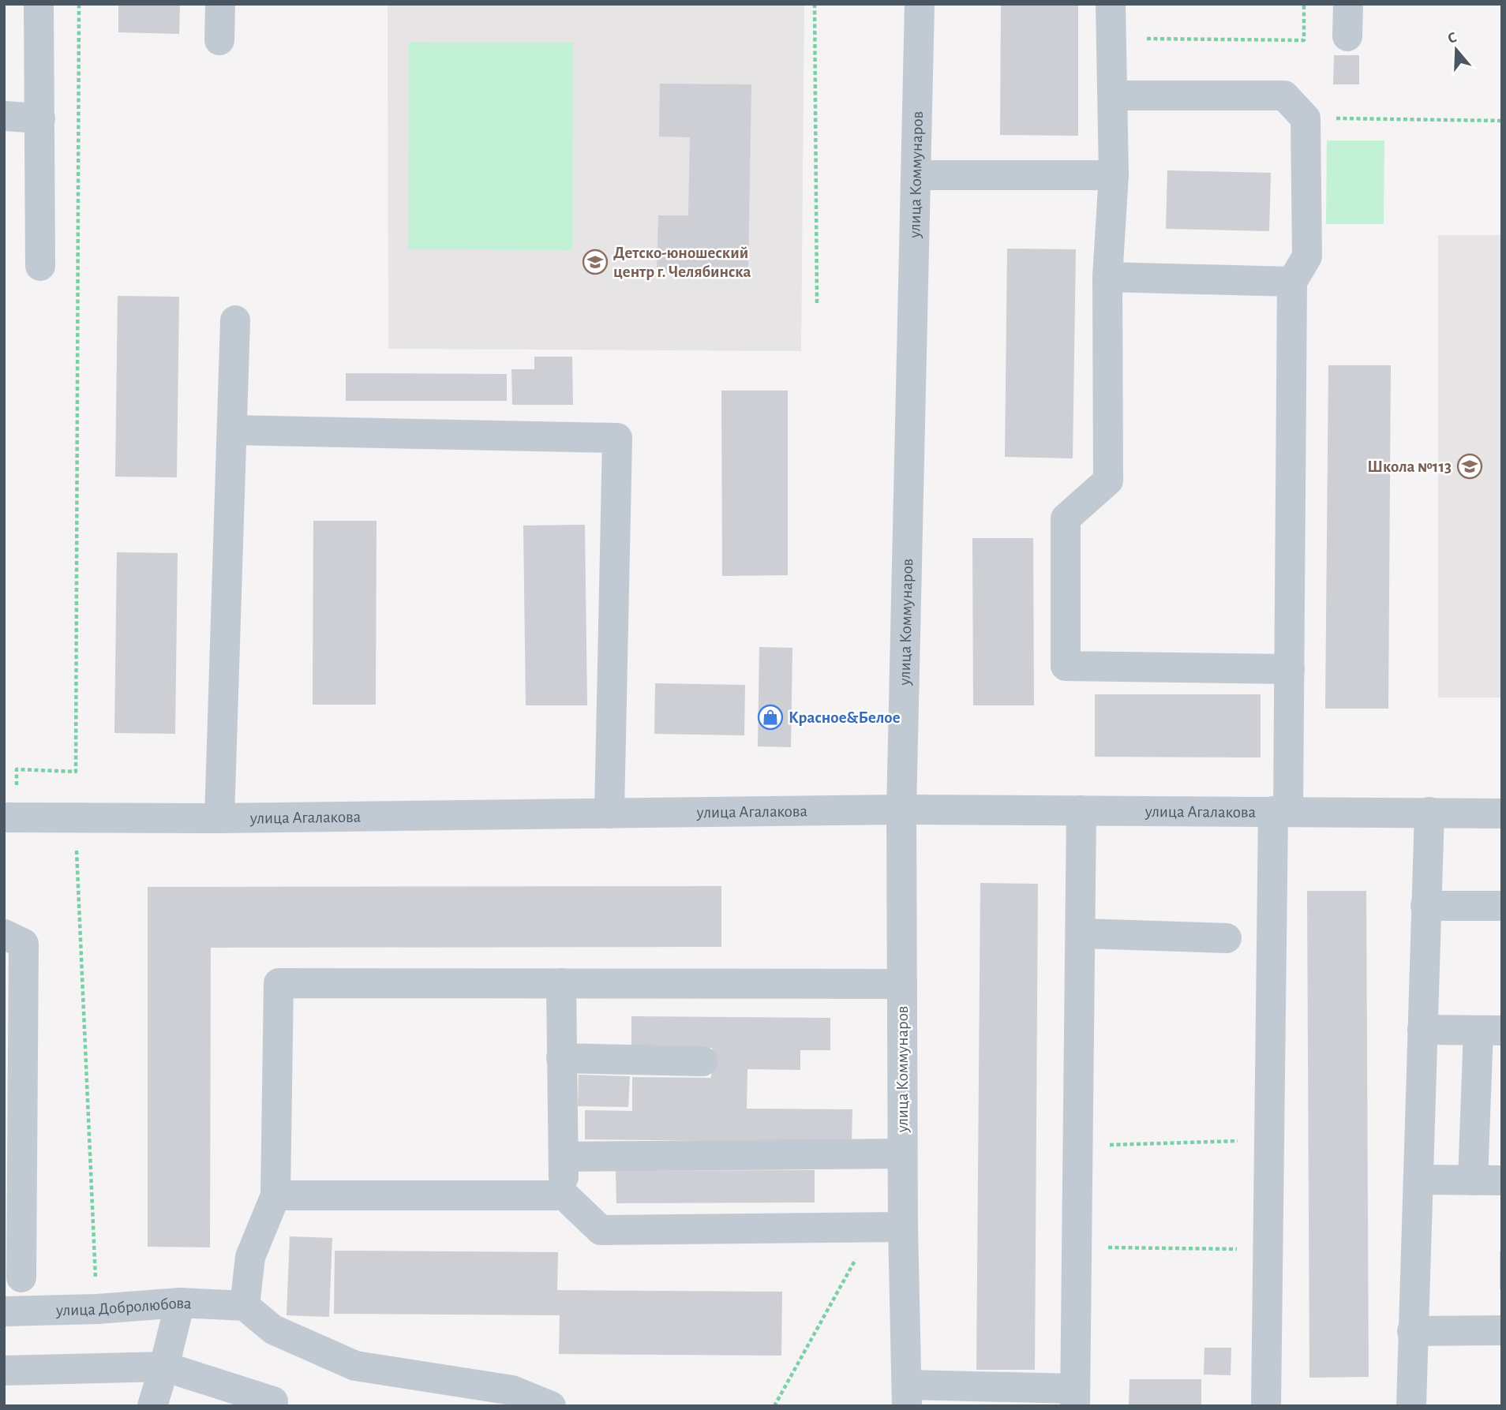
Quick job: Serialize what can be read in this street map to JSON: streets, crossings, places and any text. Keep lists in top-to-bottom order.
{
  "streets": {
    "street": ["улица Коммунаров", "улица Агалакова", "улица Добролюбова"]
  },
  "crossings": [
    ["улица Коммунаров", "улица Агалакова"]
  ],
  "places": {
    "school or university": ["Детско-юношеский центр г. Челябинска", "Школа №113"],
    "shop": ["Красное&Белое"]
  },
  "north": "top"
}
